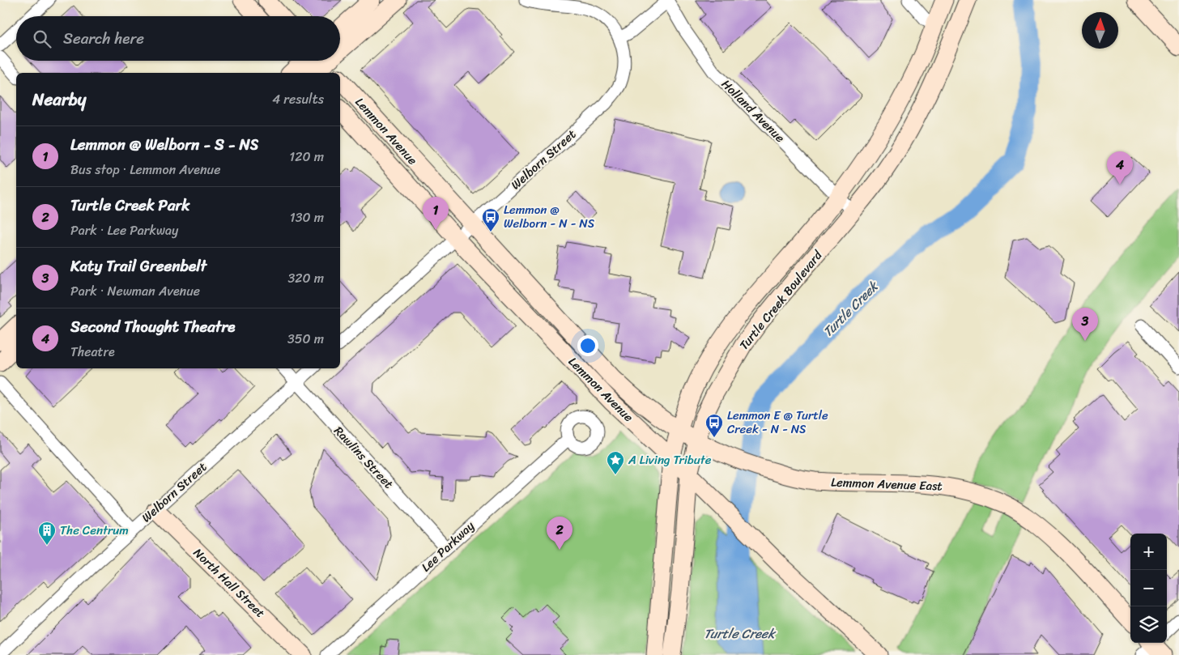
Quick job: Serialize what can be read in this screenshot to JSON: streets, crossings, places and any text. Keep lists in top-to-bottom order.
{
  "streets": {
    "main road": [
      "Lemmon Avenue",
      "Turtle Creek Boulevard",
      "Lemmon Avenue East",
      "North Hall Street"
    ],
    "street": [
      "Holland Avenue",
      "Welborn Street",
      "Rawlins Street",
      "Lee Parkway"
    ]
  },
  "crossings": [
    ["Holland Avenue", "Turtle Creek Boulevard"],
    ["Lemmon Avenue", "Welborn Street"],
    ["Lemmon Avenue", "Turtle Creek Boulevard"],
    ["Lemmon Avenue", "Lemmon Avenue East"],
    ["Welborn Street", "Rawlins Street"],
    ["Welborn Street", "North Hall Street"],
    ["Rawlins Street", "Lee Parkway"]
  ],
  "water": ["Turtle Creek"],
  "places": {
    "bus stop": ["Lemmon @ Welborn - N - NS", "Lemmon E @ Turtle Creek - N - NS"],
    "place": ["A Living Tribute"],
    "building": ["The Centrum"]
  },
  "north": "top",
  "page": {
    "search": "Search here",
    "heading": ["Nearby", "4 results"],
    "list": [
      {
        "mark": "1",
        "name": "Lemmon @ Welborn - S - NS",
        "note": "Bus stop · Lemmon Avenue",
        "value": "120 m"
      },
      {
        "mark": "2",
        "name": "Turtle Creek Park",
        "note": "Park · Lee Parkway",
        "value": "130 m"
      },
      {
        "mark": "3",
        "name": "Katy Trail Greenbelt",
        "note": "Park · Newman Avenue",
        "value": "320 m"
      },
      {
        "mark": "4",
        "name": "Second Thought Theatre",
        "note": "Theatre",
        "value": "350 m"
      }
    ],
    "pins": [
      "4",
      "1",
      "3",
      "2"
    ],
    "map_buttons": ["+", "−"]
  }
}
